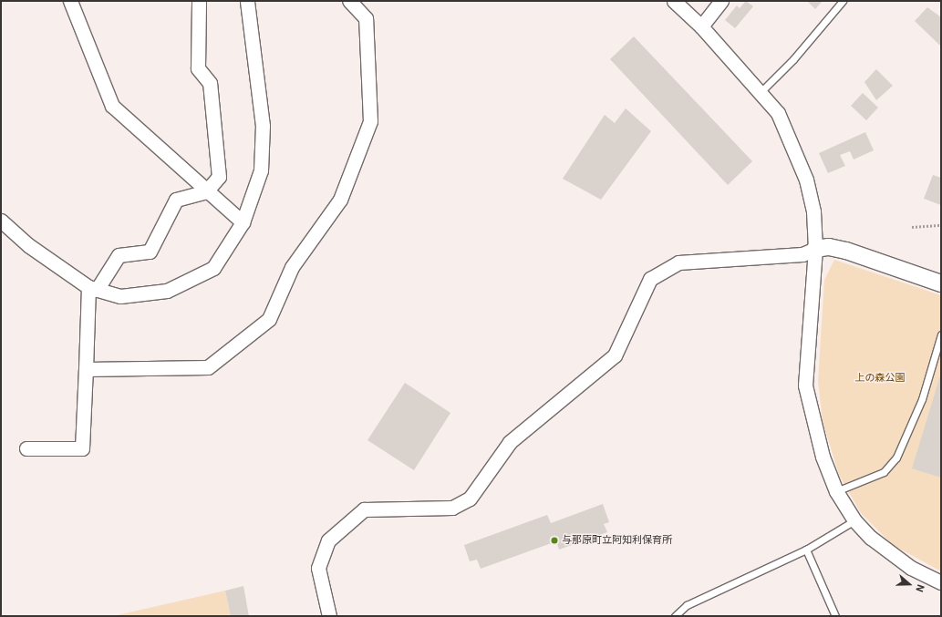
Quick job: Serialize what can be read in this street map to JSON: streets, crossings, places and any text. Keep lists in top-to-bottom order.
{
  "parks": ["上の森公園"],
  "places": ["与那原町立阿知利保育所"],
  "north": "right"
}
